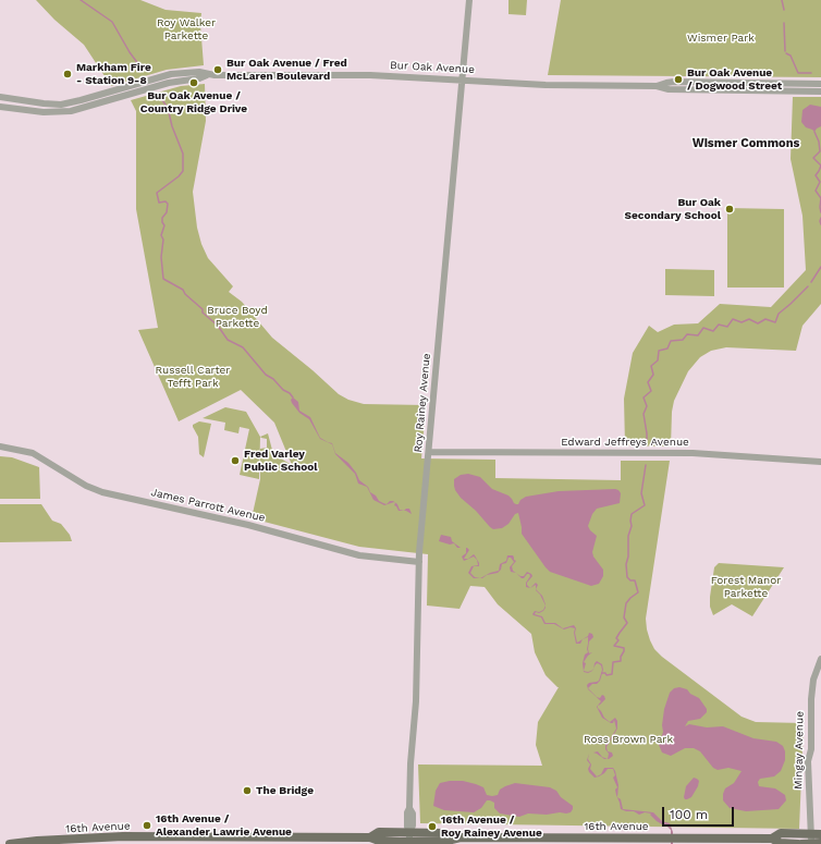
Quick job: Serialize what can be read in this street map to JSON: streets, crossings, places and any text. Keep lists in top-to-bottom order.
{
  "streets": {
    "main road": ["16th Avenue"],
    "street": [
      "Bur Oak Avenue",
      "Roy Rainey Avenue",
      "Edward Jeffreys Avenue",
      "James Parrott Avenue",
      "Mingay Avenue"
    ]
  },
  "crossings": [
    ["Bur Oak Avenue", "Roy Rainey Avenue"],
    ["Roy Rainey Avenue", "Edward Jeffreys Avenue"],
    ["Roy Rainey Avenue", "James Parrott Avenue"],
    ["Roy Rainey Avenue", "16th Avenue"],
    ["Mingay Avenue", "16th Avenue"]
  ],
  "districts": ["Wismer Commons"],
  "parks": [
    "Roy Walker Parkette",
    "Wismer Park",
    "Bruce Boyd Parkette",
    "Russell Carter Tefft Park",
    "Forest Manor Parkette",
    "Ross Brown Park"
  ],
  "places": [
    "Bur Oak Avenue / Fred McLaren Boulevard",
    "Markham Fire - Station 9-8",
    "Bur Oak Avenue / Dogwood Street",
    "Bur Oak Avenue / Country Ridge Drive",
    "Bur Oak Secondary School",
    "Fred Varley Public School",
    "The Bridge",
    "16th Avenue / Alexander Lawrie Avenue",
    "16th Avenue / Roy Rainey Avenue"
  ],
  "scale_bar": "100 m"
}
